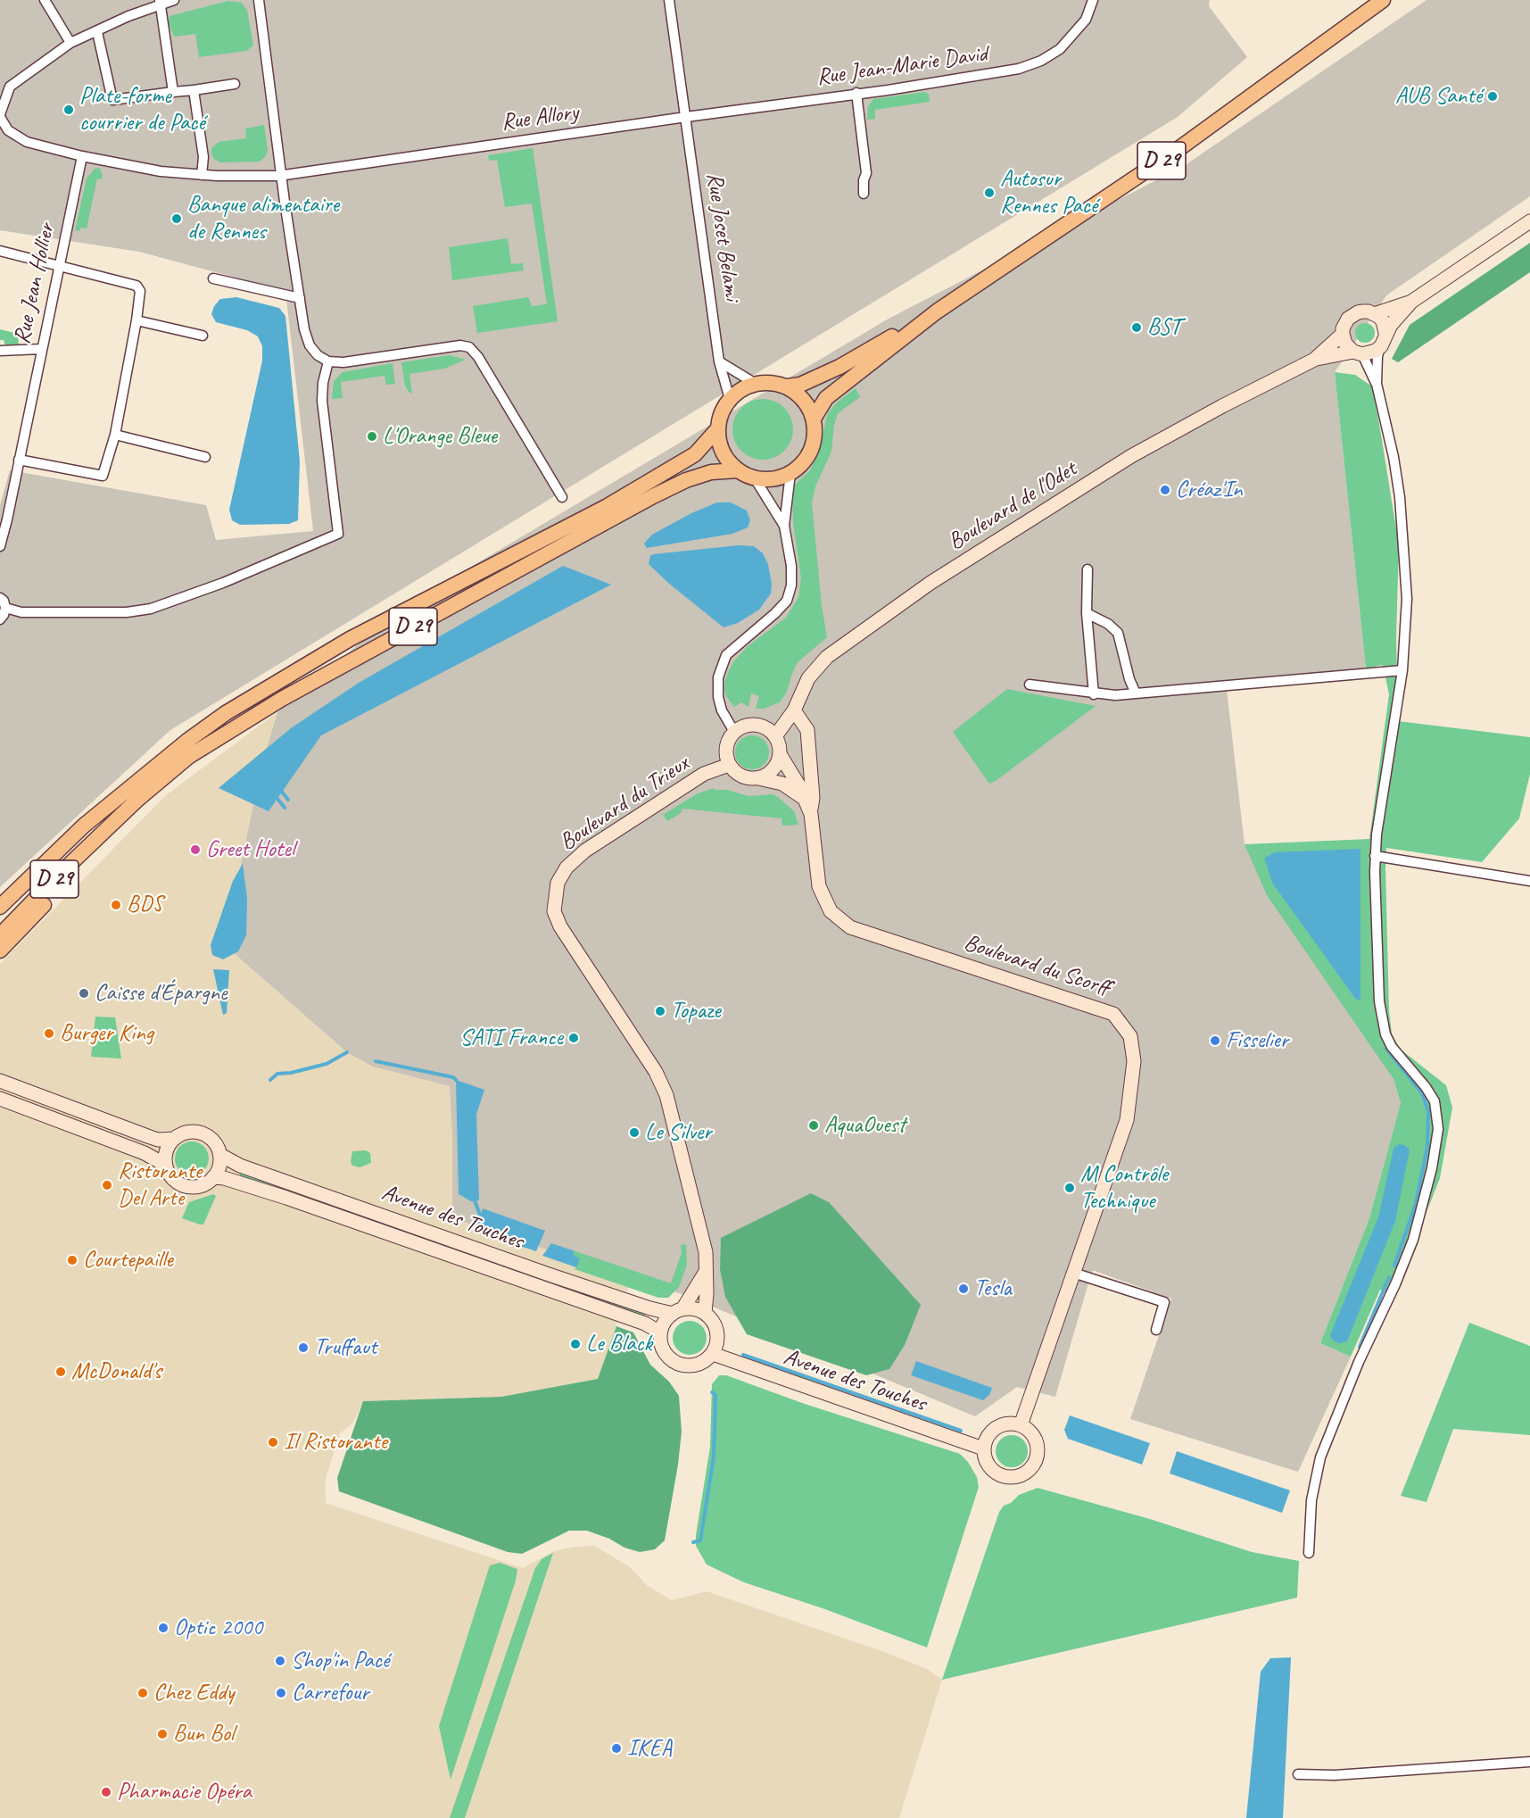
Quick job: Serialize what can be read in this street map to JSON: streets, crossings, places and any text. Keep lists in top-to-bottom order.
{
  "streets": {
    "main road": ["D 29"],
    "street": [
      "Rue Jean-Marie David",
      "Rue Allory",
      "Rue Joset Belami",
      "Rue Jean Hollier",
      "Boulevard de l'Odet",
      "Boulevard du Trieux",
      "Boulevard du Scorff",
      "Avenue des Touches"
    ]
  },
  "crossings": [
    ["Rue Jean-Marie David", "Rue Allory"],
    ["Rue Jean-Marie David", "Rue Joset Belami"],
    ["Rue Allory", "Rue Joset Belami"],
    ["Rue Allory", "Rue Jean Hollier"],
    ["D 29", "Rue Joset Belami"],
    ["Boulevard de l'Odet", "Boulevard du Trieux"],
    ["Boulevard de l'Odet", "Boulevard du Scorff"],
    ["Boulevard du Trieux", "Boulevard du Scorff"],
    ["Boulevard du Trieux", "Avenue des Touches"],
    ["Boulevard du Scorff", "Avenue des Touches"]
  ],
  "places": [
    "AUB Santé",
    "Plate-forme courrier de Pacé",
    "Autosur Rennes Pacé",
    "Banque alimentaire de Rennes",
    "BST",
    "L'Orange Bleue",
    "Créaz'In",
    "Greet Hotel",
    "BDS",
    "Caisse d'Épargne",
    "Topaze",
    "Burger King",
    "SATI France",
    "Fisselier",
    "AquaOuest",
    "Le Silver",
    "Ristorante Del Arte",
    "M Contrôle Technique",
    "Courtepaille",
    "Tesla",
    "Le Black",
    "Truffaut",
    "McDonald's",
    "Il Ristorante",
    "Optic 2000",
    "Shop'in Pacé",
    "Chez Eddy",
    "Carrefour",
    "Bun Bol",
    "IKEA",
    "Pharmacie Opéra"
  ]
}
